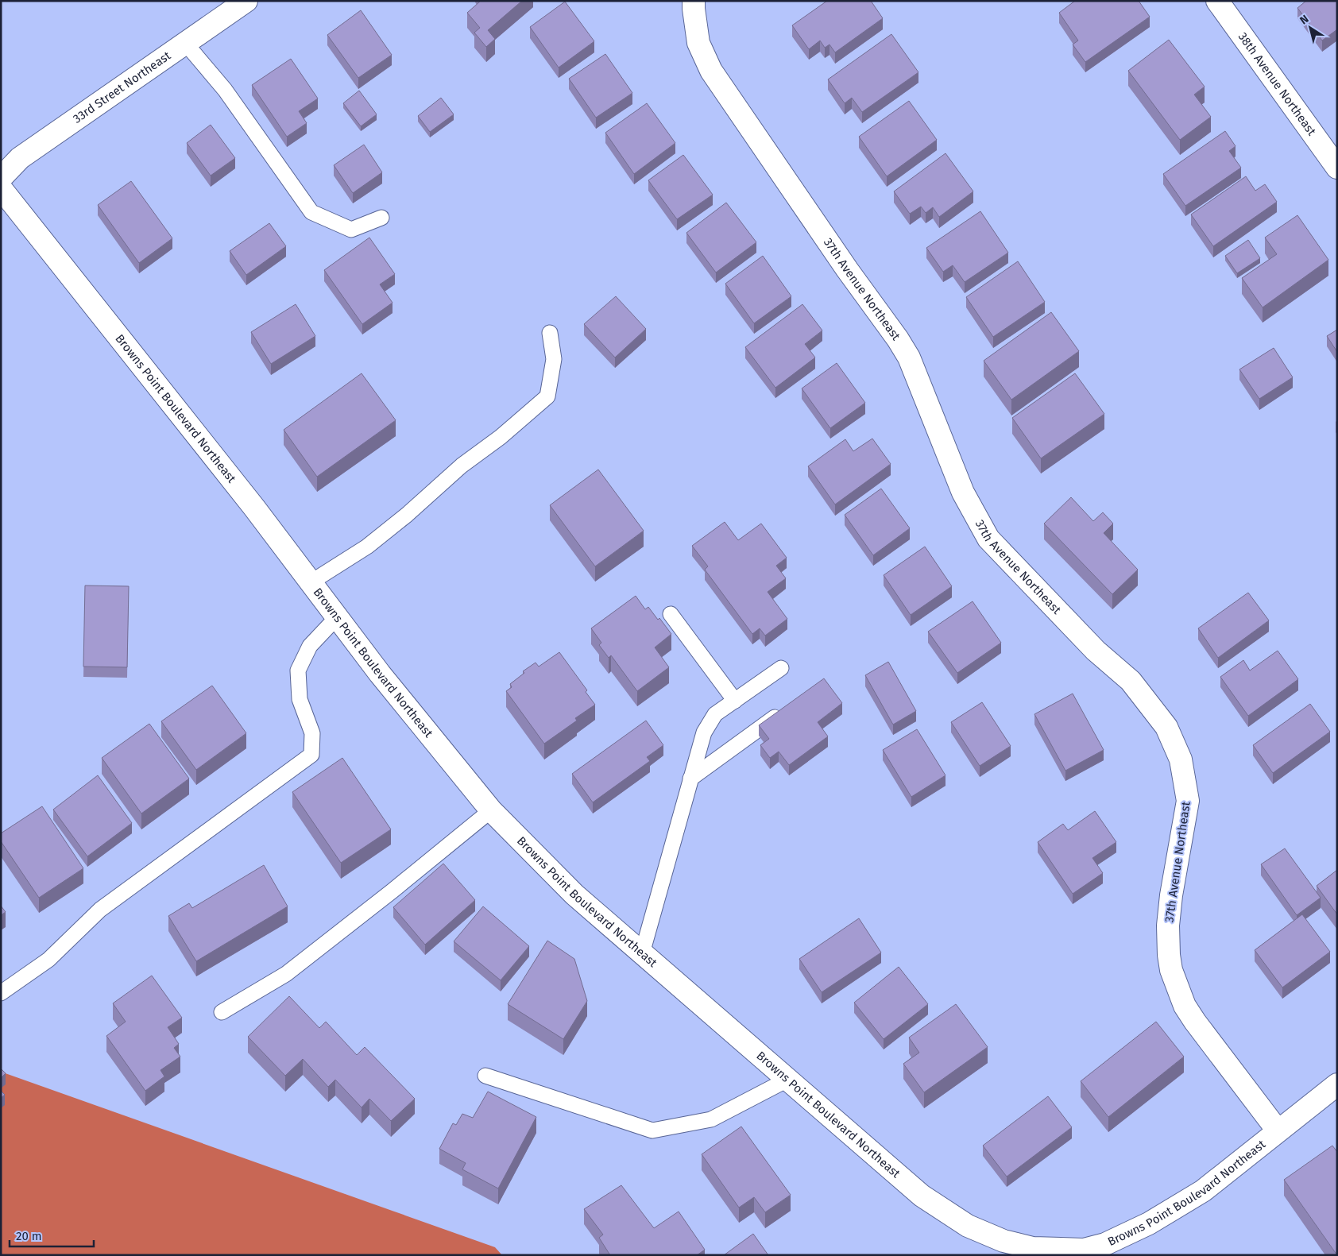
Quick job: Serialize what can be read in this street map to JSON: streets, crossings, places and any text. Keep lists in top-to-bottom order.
{
  "streets": {
    "street": [
      "38th Avenue Northeast",
      "33rd Street Northeast",
      "37th Avenue Northeast",
      "Browns Point Boulevard Northeast"
    ]
  },
  "crossings": [
    ["37th Avenue Northeast", "Browns Point Boulevard Northeast"]
  ],
  "scale_bar": "20 m",
  "north": "top left"
}
